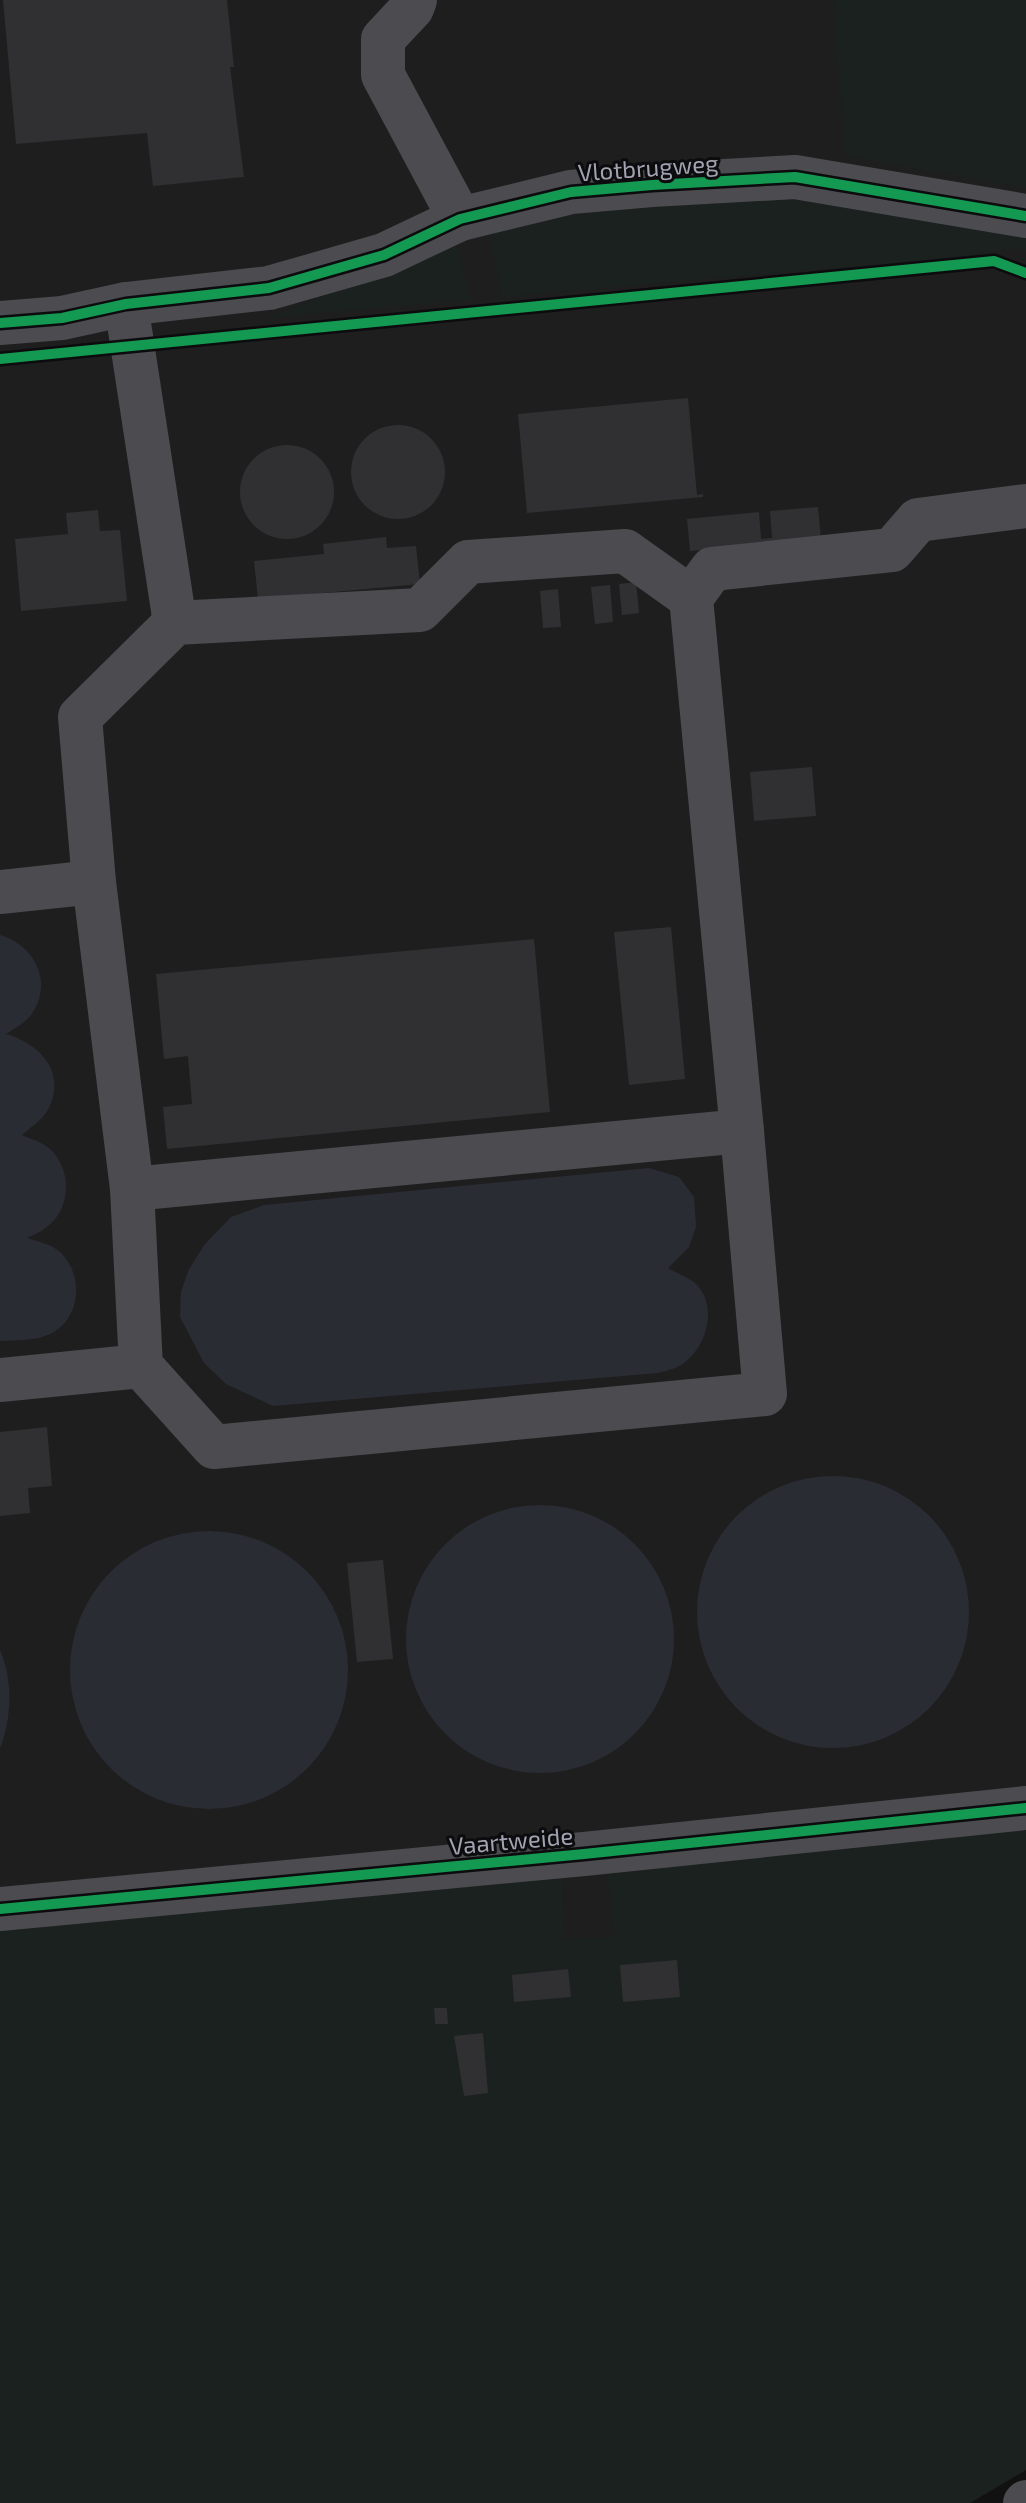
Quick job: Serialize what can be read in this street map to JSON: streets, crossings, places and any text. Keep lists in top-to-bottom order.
{
  "streets": {
    "street": ["Vlotbrugweg", "Vaartweide"]
  }
}
